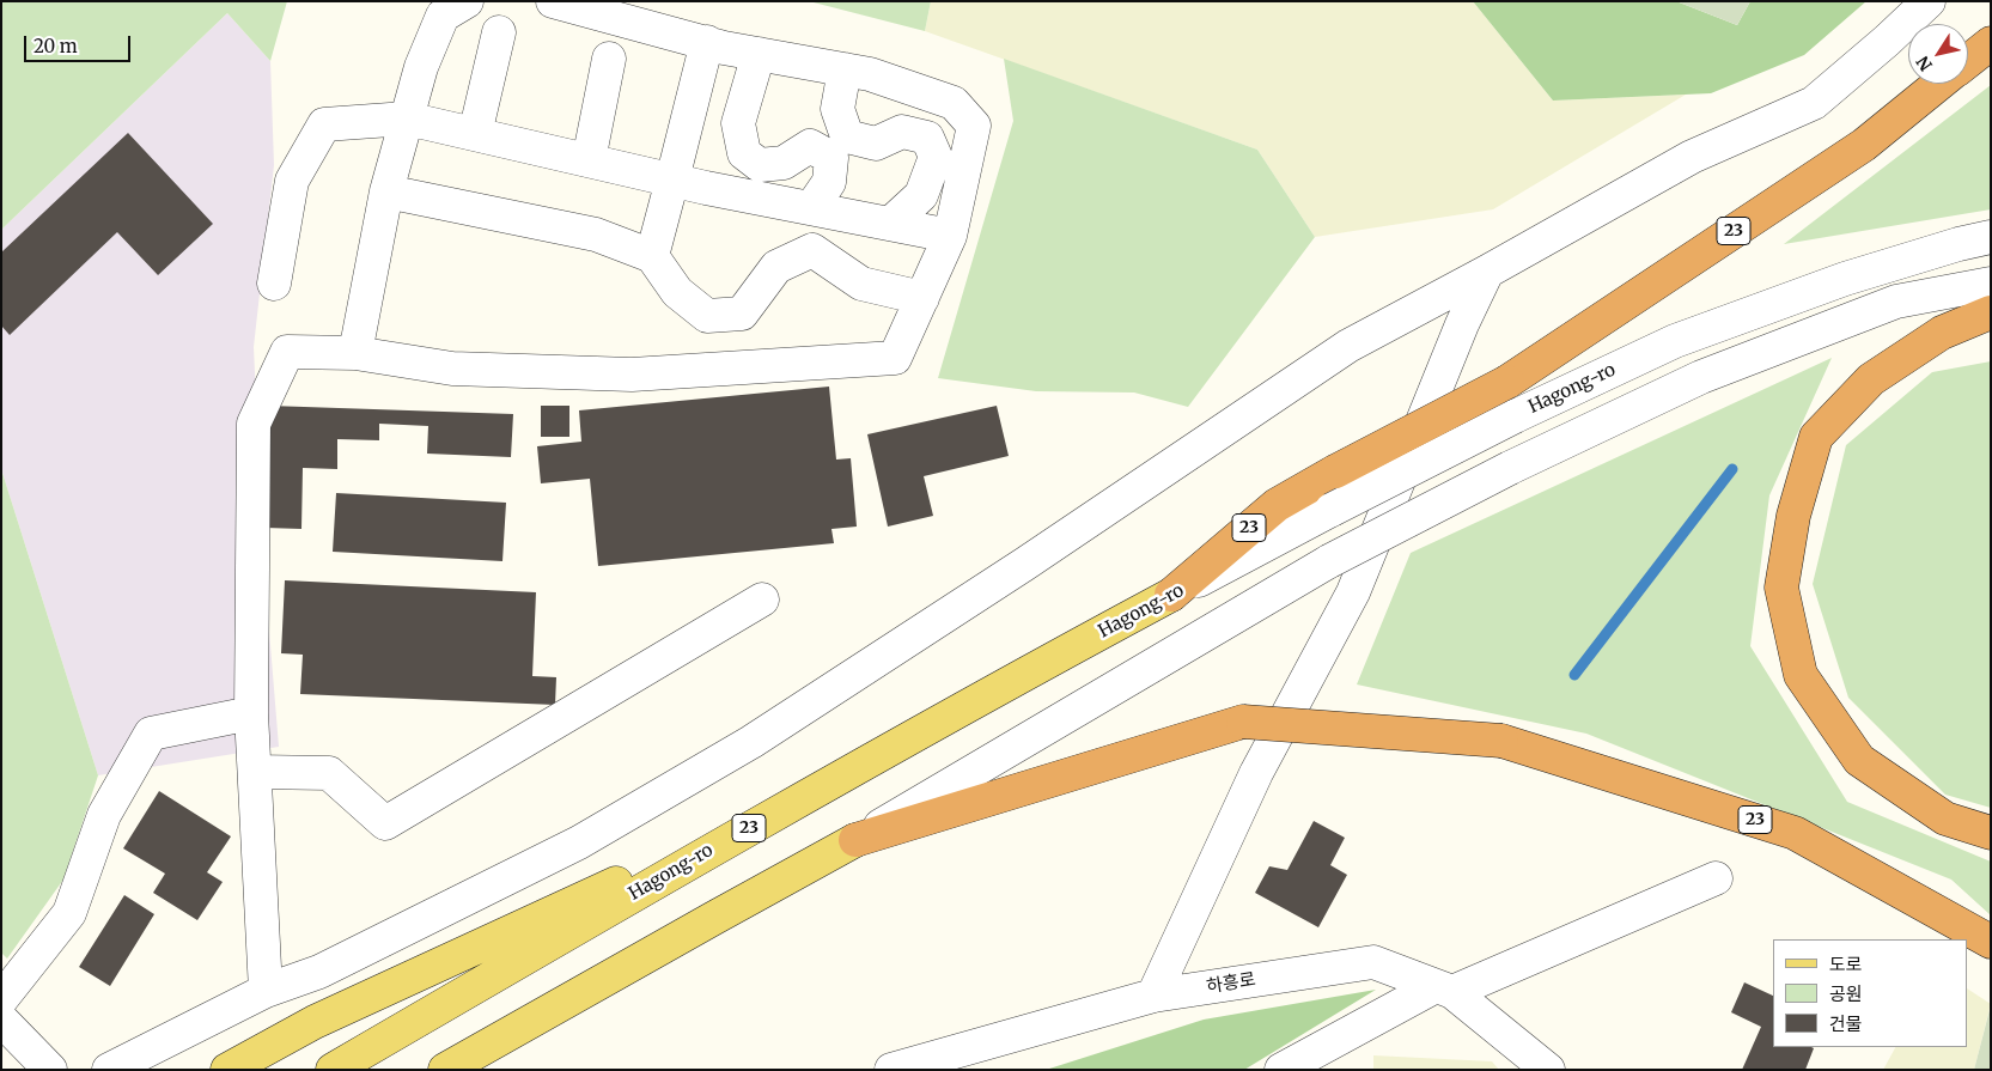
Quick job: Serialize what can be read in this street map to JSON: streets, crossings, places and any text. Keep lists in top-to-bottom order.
{
  "streets": {
    "highway": ["23"],
    "main road": ["Hagong-ro"],
    "street": ["하흥로"]
  },
  "crossings": [
    ["23", "Hagong-ro"]
  ],
  "legend": ["도로", "공원", "건물"],
  "scale_bar": "20 m",
  "north": "bottom left"
}
